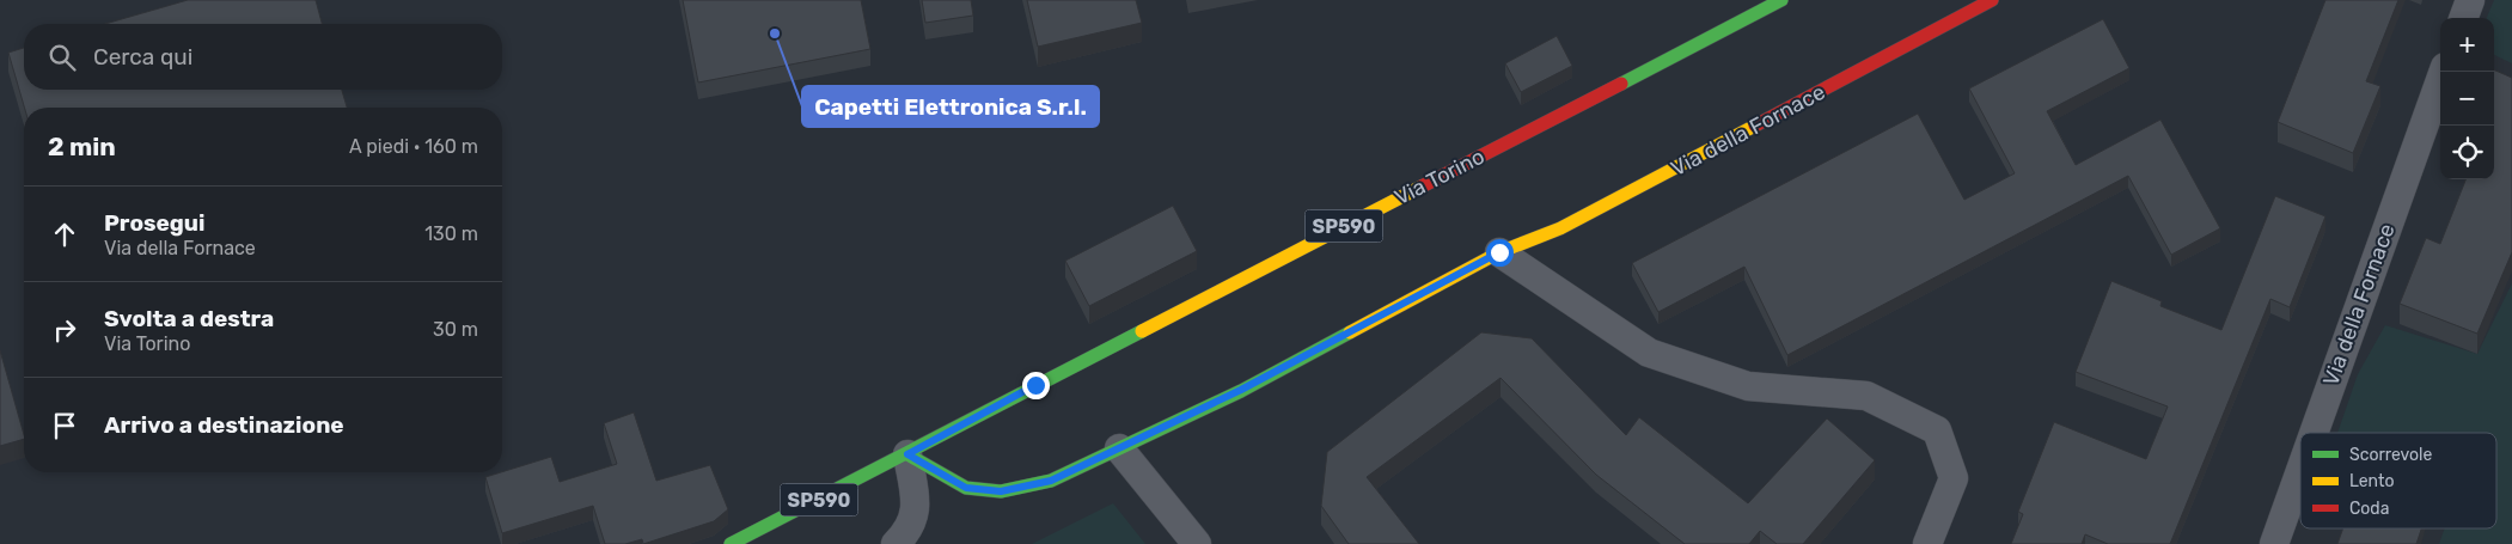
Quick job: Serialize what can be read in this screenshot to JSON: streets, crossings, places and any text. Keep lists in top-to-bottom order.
{
  "streets": {
    "street": ["Via della Fornace", "Via Torino", "SP590"]
  },
  "crossings": [
    ["Via della Fornace", "Via Torino"]
  ],
  "places": ["Capetti Elettronica S.r.l."],
  "legend": ["Scorrevole", "Lento", "Coda"],
  "page": {
    "map_buttons": ["+", "−"],
    "search": "Cerca qui",
    "heading": ["2 min", "A piedi · 160 m"],
    "list": [
      ["Prosegui", "Via della Fornace", "130 m"],
      ["Svolta a destra", "Via Torino", "30 m"],
      "Arrivo a destinazione"
    ]
  }
}
